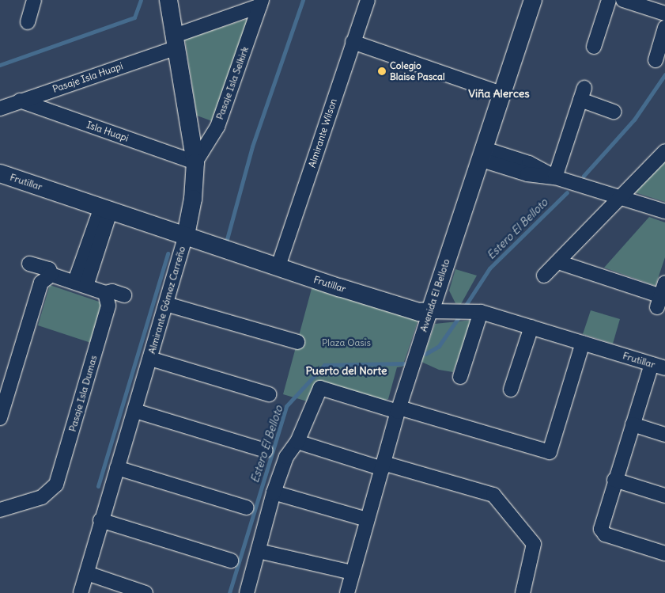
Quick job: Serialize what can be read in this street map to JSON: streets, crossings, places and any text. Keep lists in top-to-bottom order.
{
  "streets": {
    "street": [
      "Pasaje Isla Huapi",
      "Pasaje Isla Selkirk",
      "Isla Huapi",
      "Almirante Wilson",
      "Frutillar",
      "Avenida El Belloto",
      "Almirante Gómez Carreño",
      "Pasaje Isla Dumas"
    ]
  },
  "crossings": [
    ["Pasaje Isla Huapi", "Pasaje Isla Selkirk"],
    ["Pasaje Isla Huapi", "Isla Huapi"],
    ["Pasaje Isla Huapi", "Almirante Gómez Carreño"],
    ["Pasaje Isla Selkirk", "Isla Huapi"],
    ["Pasaje Isla Selkirk", "Almirante Gómez Carreño"],
    ["Isla Huapi", "Almirante Gómez Carreño"],
    ["Almirante Wilson", "Frutillar"],
    ["Frutillar", "Avenida El Belloto"],
    ["Frutillar", "Almirante Gómez Carreño"]
  ],
  "districts": ["Viña Alerces", "Puerto del Norte"],
  "water": ["Estero El Belloto"],
  "parks": ["Plaza Oasis"],
  "places": ["Colegio Blaise Pascal"]
}
